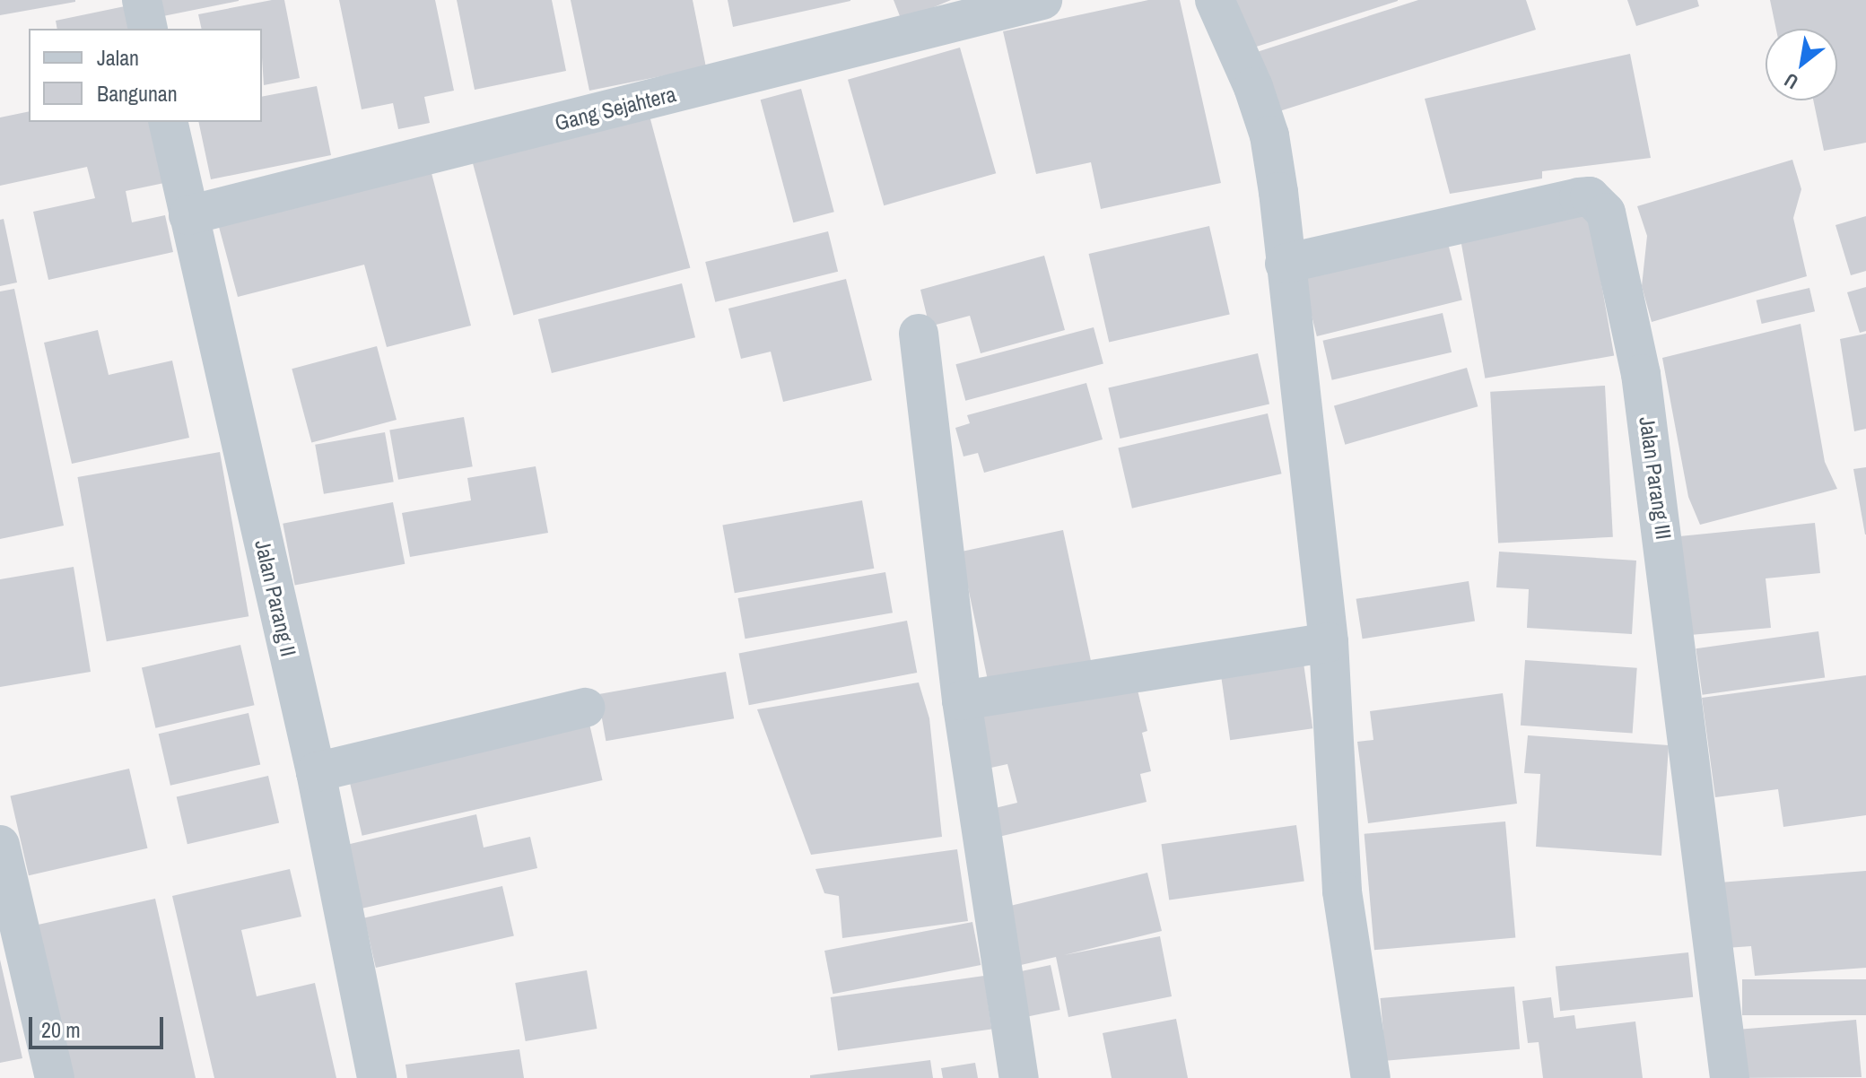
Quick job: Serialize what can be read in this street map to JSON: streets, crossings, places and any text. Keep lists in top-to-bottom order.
{
  "streets": {
    "street": ["Gang Sejahtera", "Jalan Parang III", "Jalan Parang II"]
  },
  "crossings": [
    ["Gang Sejahtera", "Jalan Parang II"]
  ],
  "legend": ["Jalan", "Bangunan"],
  "scale_bar": "20 m",
  "north": "bottom left"
}
